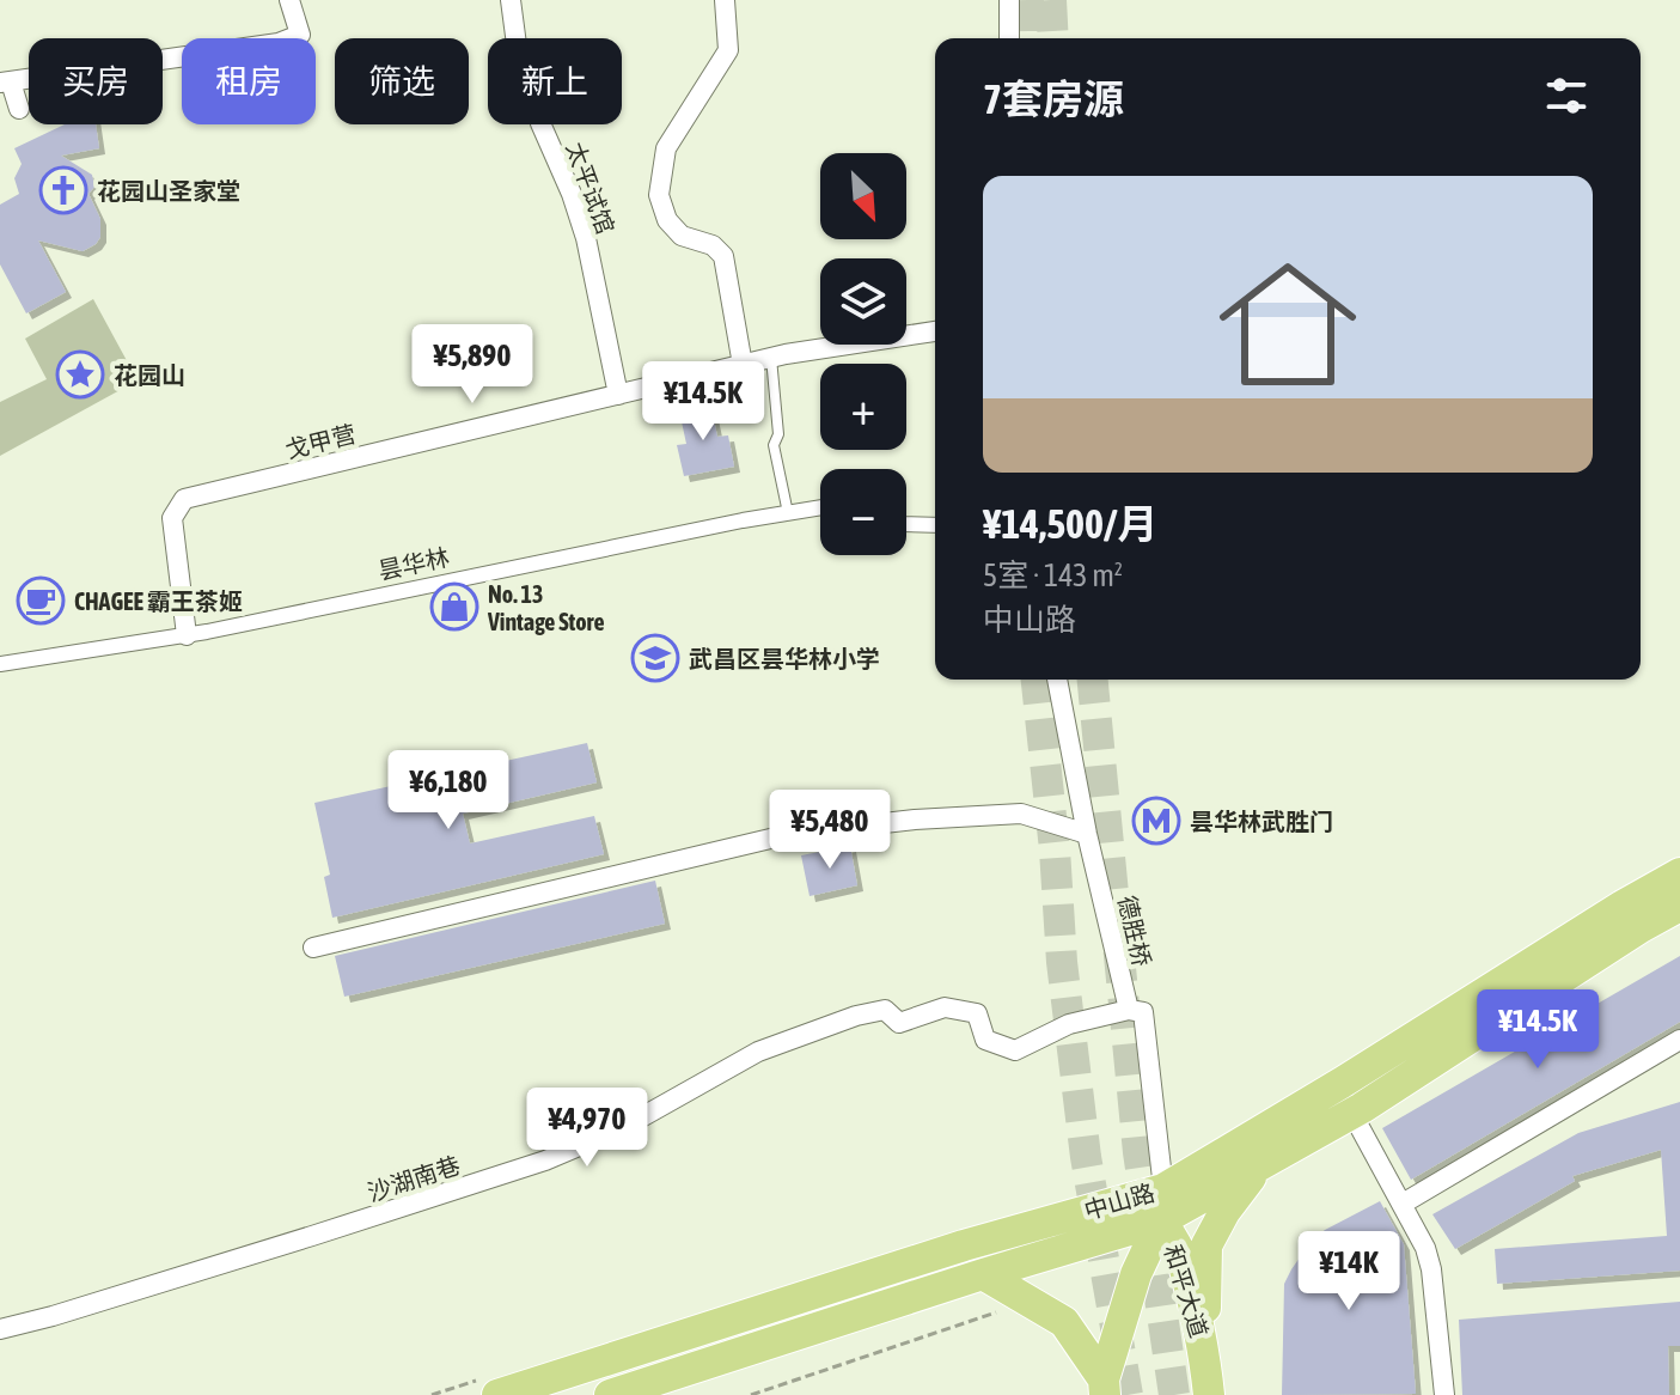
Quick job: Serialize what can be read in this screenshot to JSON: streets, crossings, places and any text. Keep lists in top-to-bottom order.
{
  "streets": {
    "main road": ["中山路", "和平大道"],
    "street": [
      "太平试馆",
      "戈甲营",
      "昙华林",
      "德胜桥",
      "沙湖南巷"
    ]
  },
  "crossings": [
    ["太平试馆", "戈甲营"],
    ["戈甲营", "昙华林"],
    ["德胜桥", "沙湖南巷"],
    ["德胜桥", "中山路"],
    ["德胜桥", "和平大道"],
    ["中山路", "和平大道"]
  ],
  "places": {
    "church": ["花园山圣家堂"],
    "place": ["花园山"],
    "cafe": ["CHAGEE 霸王茶姬"],
    "shop": ["No. 13 Vintage Store"],
    "school or university": ["武昌区昙华林小学"],
    "metro station": ["昙华林武胜门"]
  },
  "north": "bottom right",
  "page": {
    "chip": [
      "买房",
      "租房",
      "筛选",
      "新上"
    ],
    "heading": "7套房源",
    "map_buttons": ["+", "−"],
    "list": [
      {
        "name": "¥14,500/月",
        "note": "5室 · 143 m² · 中山路"
      }
    ],
    "price": [
      "¥5,890",
      "¥14.5K",
      "¥6,180",
      "¥5,480",
      "¥14.5K",
      "¥4,970",
      "¥14K"
    ]
  }
}
